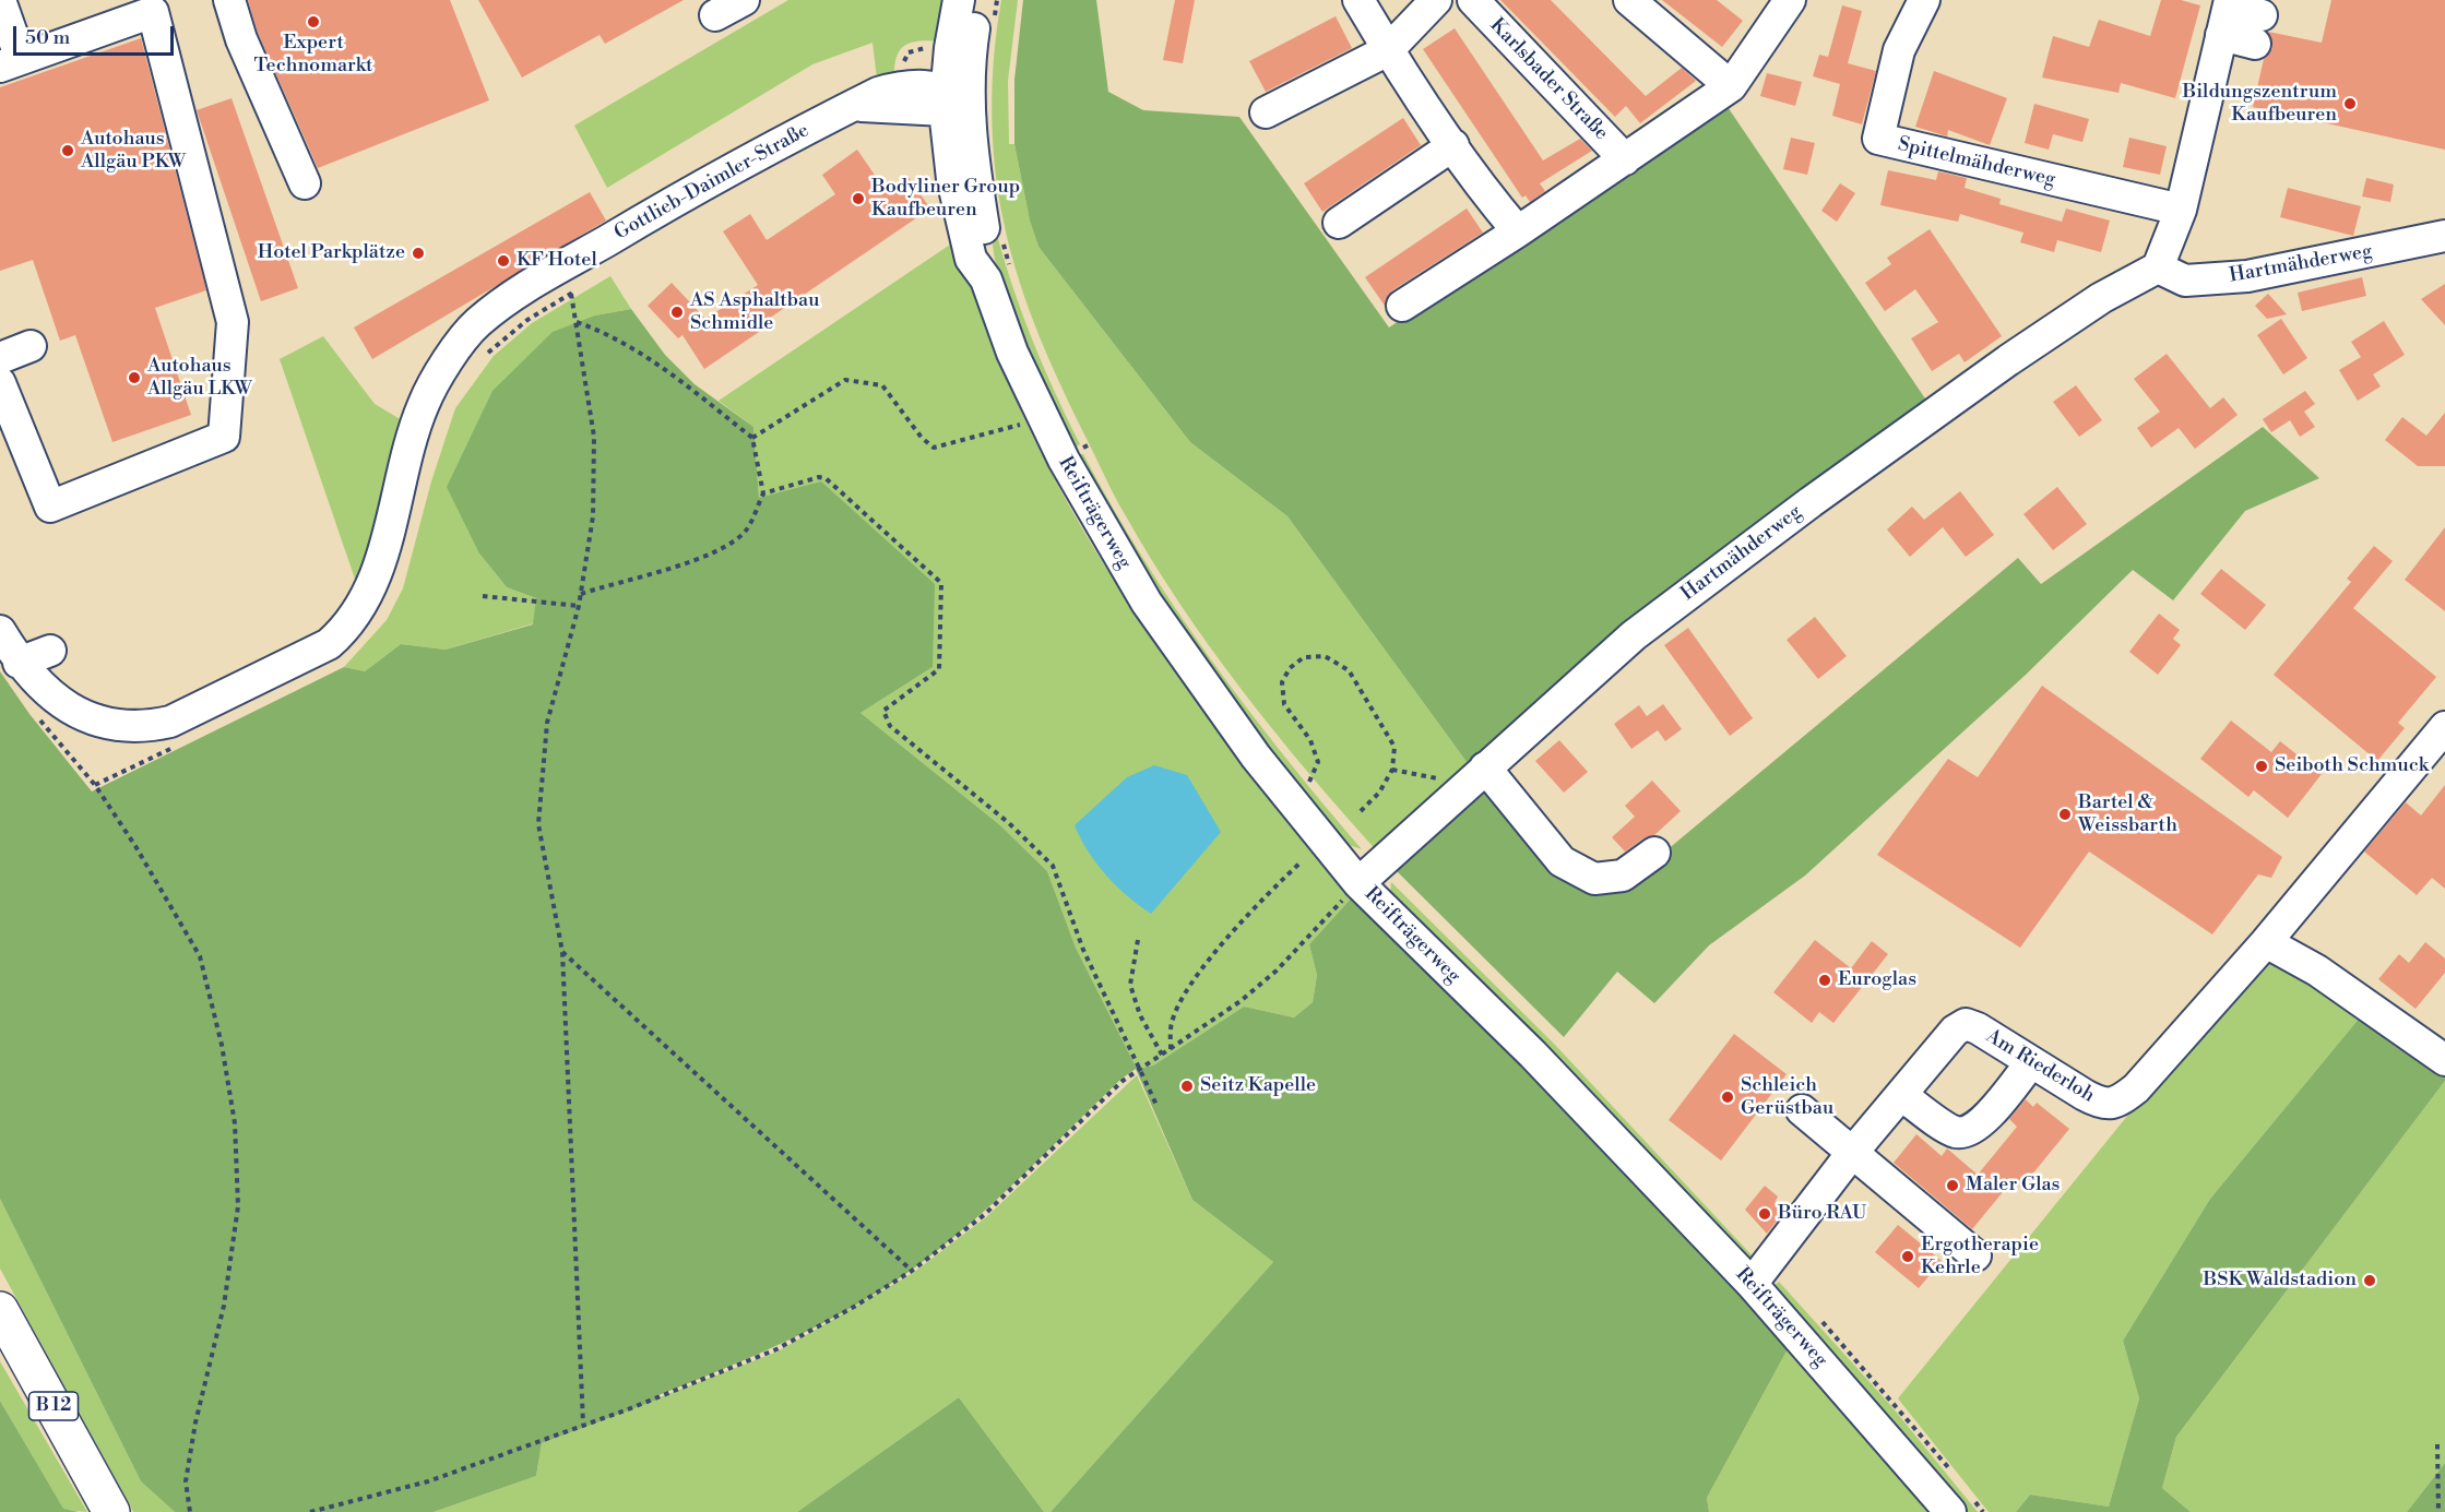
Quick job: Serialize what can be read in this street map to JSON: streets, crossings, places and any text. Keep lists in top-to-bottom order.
{
  "streets": {
    "highway": ["B 12"],
    "street": [
      "Karlsbader Straße",
      "Spittelmähderweg",
      "Gottlieb-Daimler-Straße",
      "Hartmähderweg",
      "Reifträgerweg",
      "Am Riederloh"
    ]
  },
  "crossings": [
    ["Gottlieb-Daimler-Straße", "Reifträgerweg"],
    ["Hartmähderweg", "Reifträgerweg"],
    ["Reifträgerweg", "Am Riederloh"]
  ],
  "places": [
    "Expert Technomarkt",
    "Bildungszentrum Kaufbeuren",
    "Autohaus Allgäu PKW",
    "Bodyliner Group Kaufbeuren",
    "Hotel Parkplätze",
    "KF Hotel",
    "AS Asphaltbau Schmidle",
    "Autohaus Allgäu LKW",
    "Seiboth Schmuck",
    "Bartel & Weissbarth",
    "Euroglas",
    "Seitz Kapelle",
    "Schleich Gerüstbau",
    "Maler Glas",
    "Büro RAU",
    "Ergotherapie Kehrle",
    "BSK Waldstadion"
  ],
  "scale_bar": "50 m"
}
